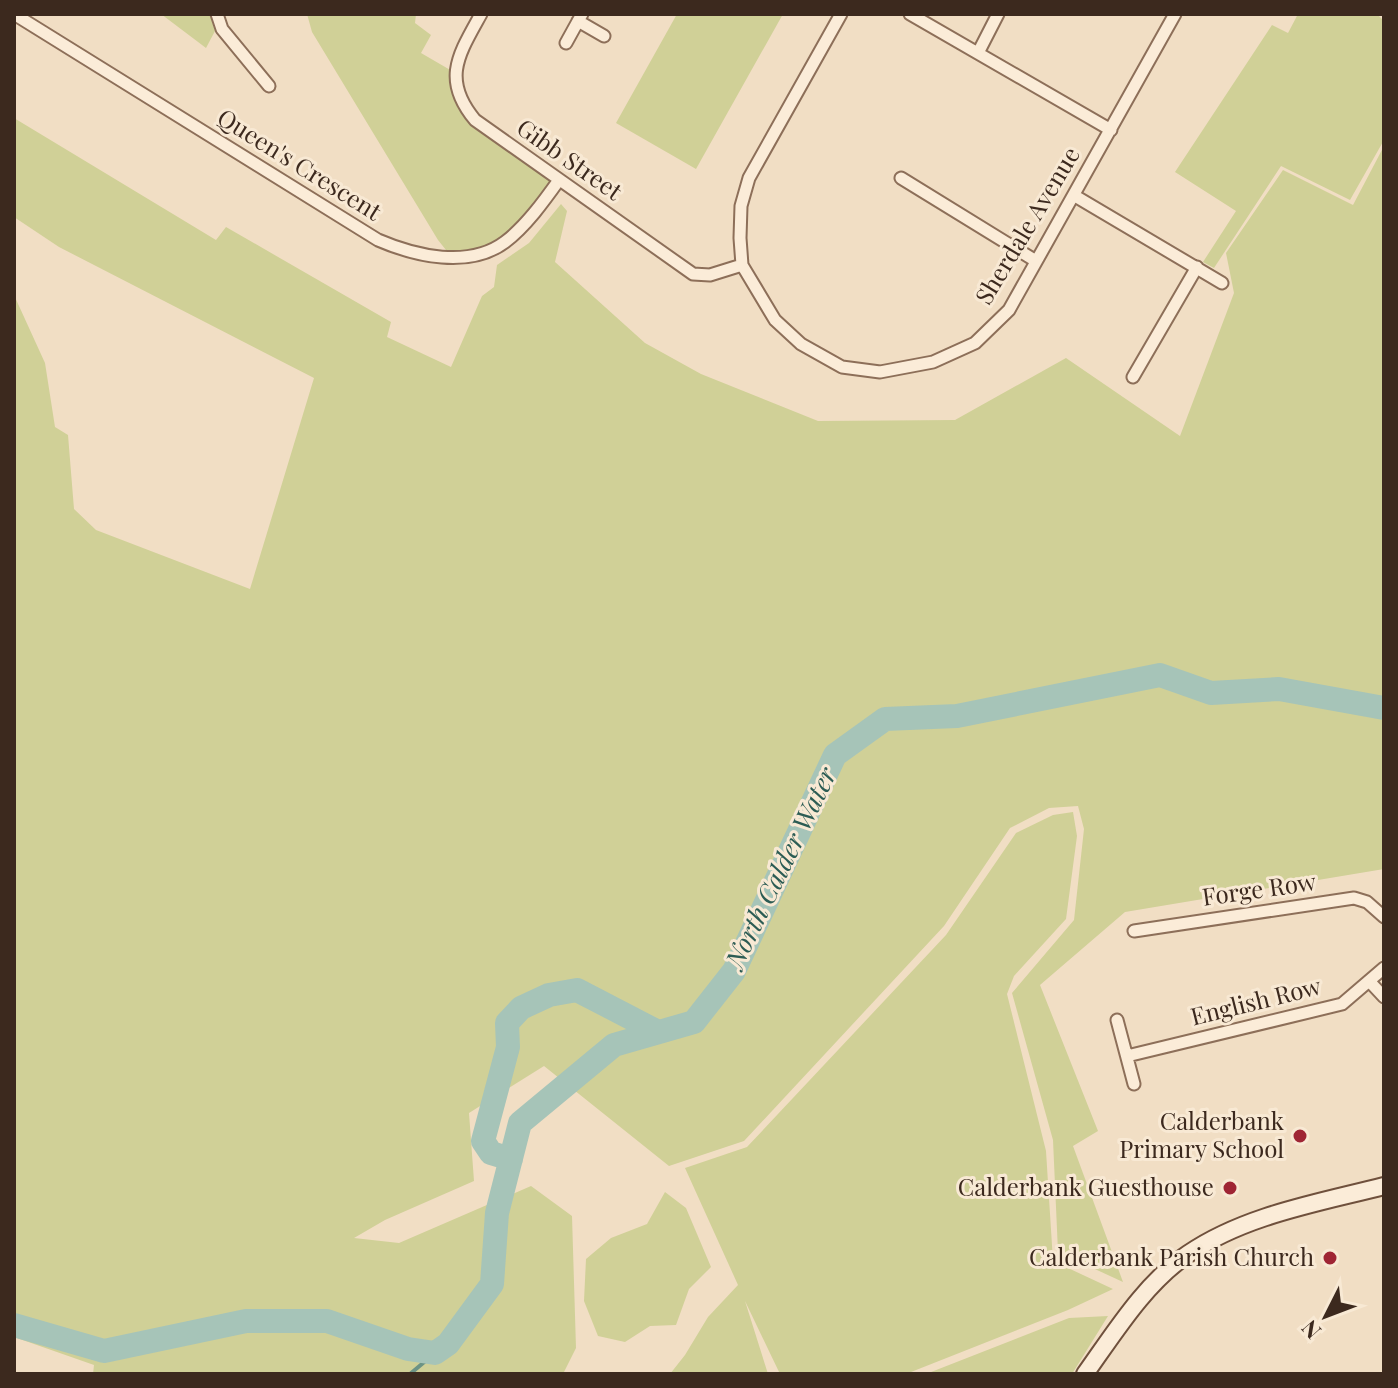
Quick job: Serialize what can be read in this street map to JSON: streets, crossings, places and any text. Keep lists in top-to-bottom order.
{
  "streets": {
    "street": [
      "Gibb Street",
      "Queen's Crescent",
      "Sherdale Avenue",
      "Forge Row",
      "English Row"
    ]
  },
  "crossings": [
    ["Gibb Street", "Queen's Crescent"],
    ["Gibb Street", "Sherdale Avenue"]
  ],
  "water": ["North Calder Water"],
  "places": ["Calderbank Primary School", "Calderbank Guesthouse", "Calderbank Parish Church"],
  "north": "bottom left"
}
